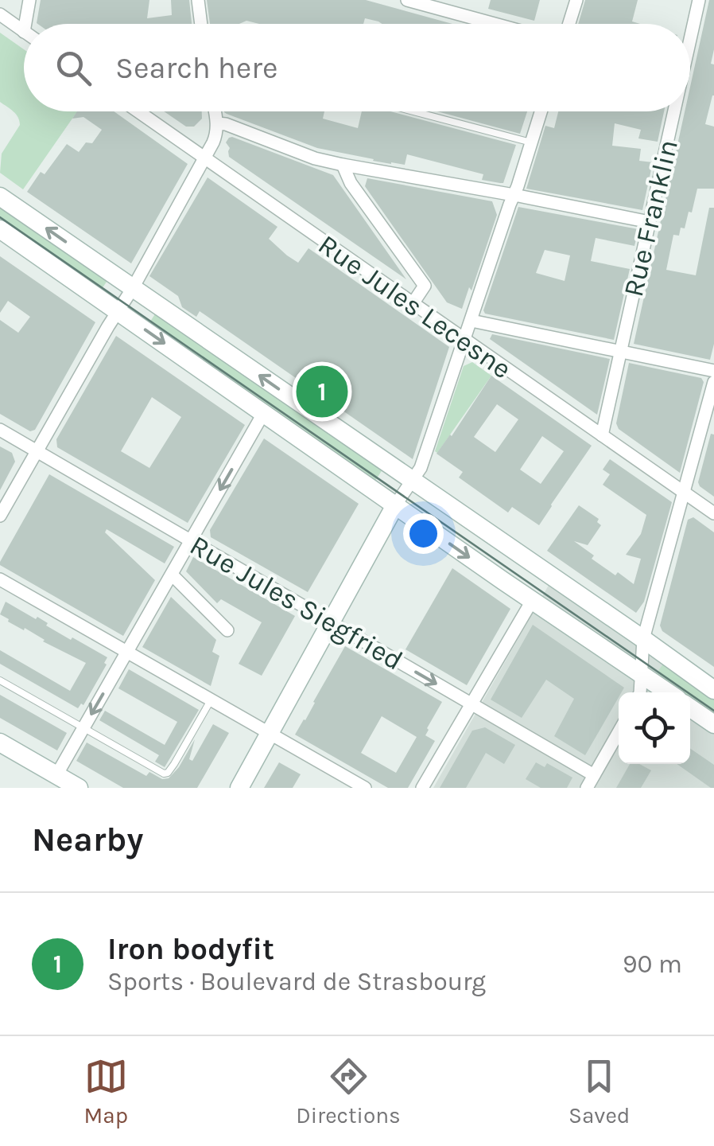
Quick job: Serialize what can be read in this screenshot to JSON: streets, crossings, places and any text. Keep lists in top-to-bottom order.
{
  "streets": {
    "street": ["Rue Franklin", "Rue Jules Lecesne", "Rue Jules Siegfried"]
  },
  "crossings": [
    ["Rue Franklin", "Rue Jules Lecesne"]
  ],
  "page": {
    "search": "Search here",
    "pins": "1",
    "heading": "Nearby",
    "list": [
      {
        "mark": "1",
        "name": "Iron bodyfit",
        "note": "Sports · Boulevard de Strasbourg",
        "value": "90 m"
      }
    ],
    "nav": ["Map", "Directions", "Saved"]
  }
}
